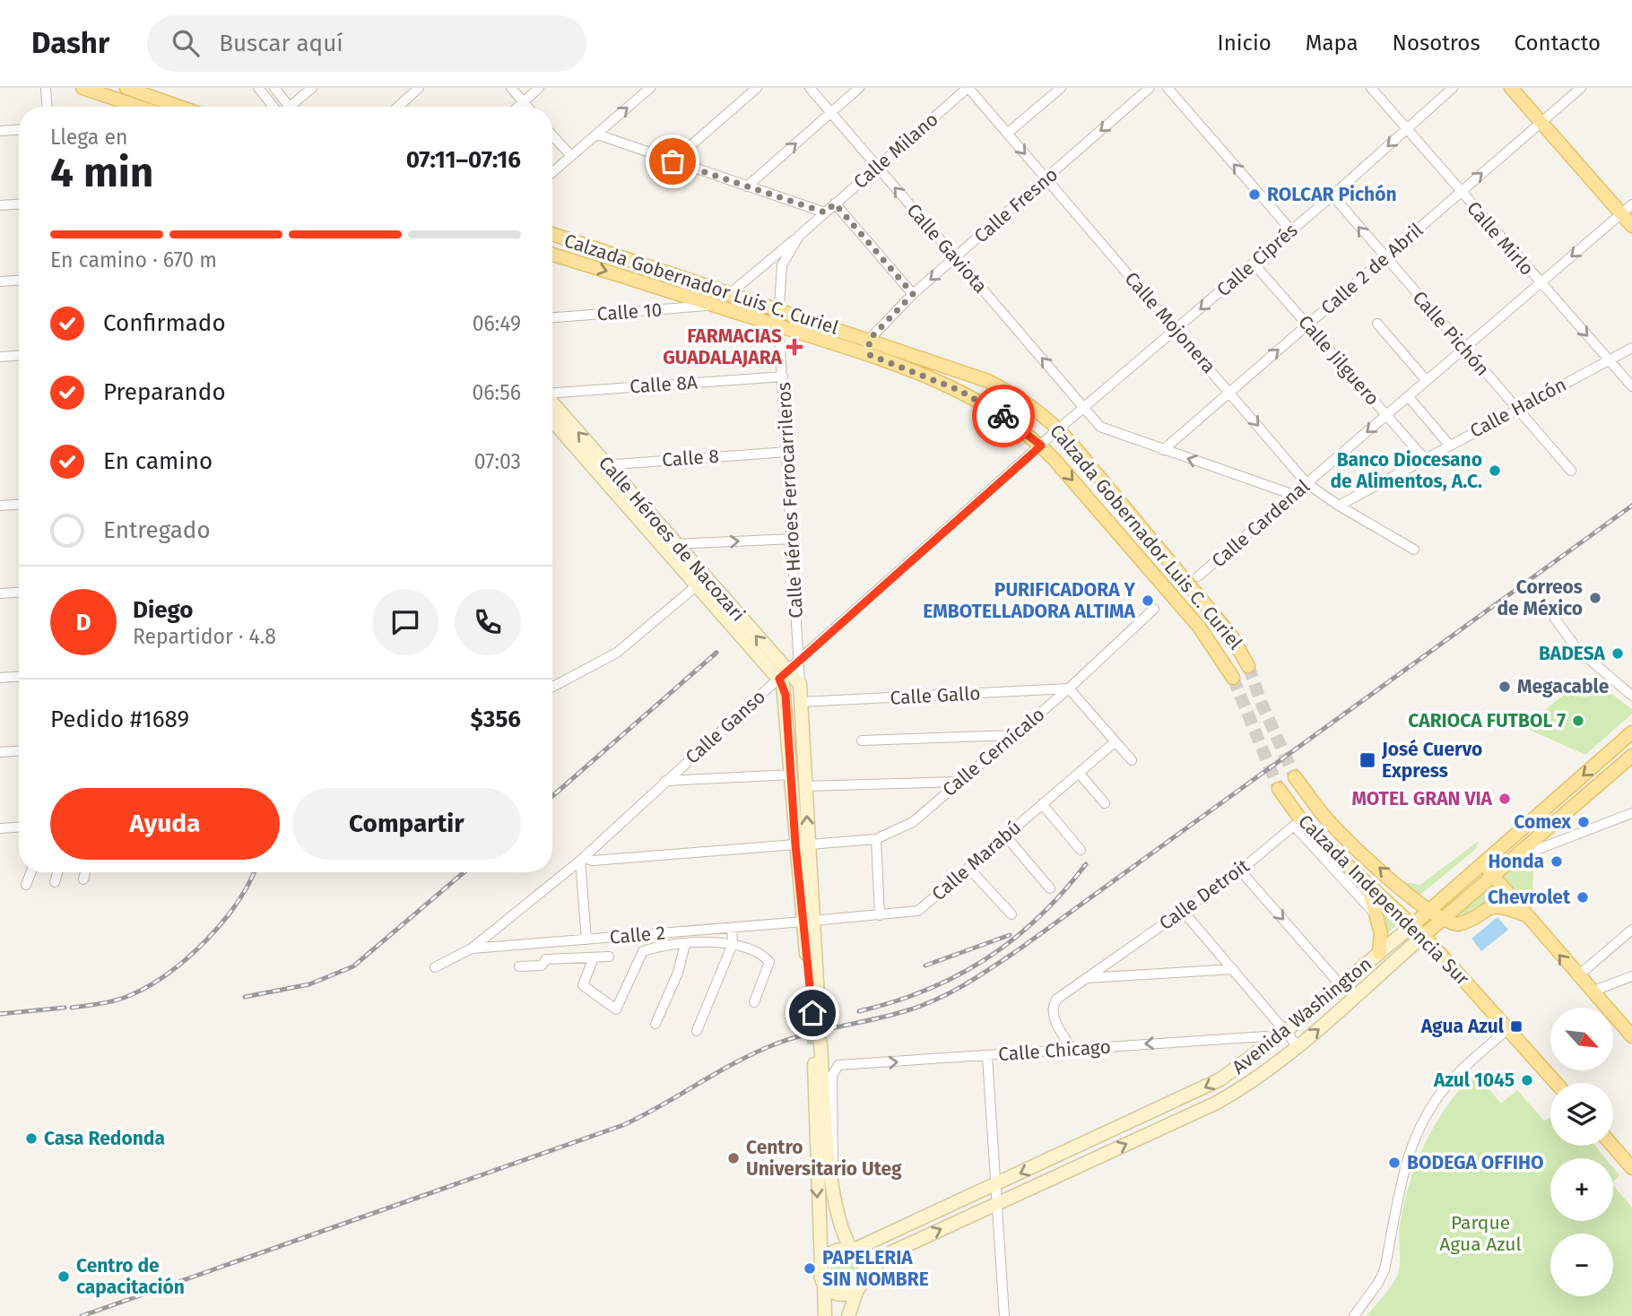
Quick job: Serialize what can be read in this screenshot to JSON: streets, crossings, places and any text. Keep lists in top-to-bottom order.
{
  "streets": {
    "main road": [
      "Calzada Gobernador Luis C. Curiel",
      "Calle Héroes Ferrocarrileros",
      "Calle Héroes de Nacozari",
      "Calzada Independencia Sur",
      "Avenida Washington"
    ],
    "street": [
      "Calle Milano",
      "Calle Fresno",
      "Calle Mirlo",
      "Calle Gaviota",
      "Calle Ciprés",
      "Calle 2 de Abril",
      "Calle 10",
      "Calle Mojonera",
      "Calle Pichón",
      "Calle Jilguero",
      "Calle 8A",
      "Calle Halcón",
      "Calle 8",
      "Calle Cardenal",
      "Calle Gallo",
      "Calle Ganso",
      "Calle Cernícalo",
      "Calle Marabú",
      "Calle Detroit",
      "Calle 2",
      "Calle Chicago"
    ]
  },
  "crossings": [
    ["Calle Milano", "Calle Gaviota"],
    ["Calle Milano", "Calzada Gobernador Luis C. Curiel"],
    ["Calle Milano", "Calle Mojonera"],
    ["Calle Milano", "Calle Héroes Ferrocarrileros"],
    ["Calle Fresno", "Calle Gaviota"],
    ["Calle Fresno", "Calzada Gobernador Luis C. Curiel"],
    ["Calle Fresno", "Calle Mojonera"],
    ["Calle Mirlo", "Calle Ciprés"],
    ["Calle Mirlo", "Calle 2 de Abril"],
    ["Calle Mirlo", "Calle Halcón"],
    ["Calle Mirlo", "Calle Cardenal"],
    ["Calle Gaviota", "Calle Ciprés"],
    ["Calle Gaviota", "Calle 2 de Abril"],
    ["Calle Gaviota", "Calle Cardenal"],
    ["Calle Ciprés", "Calzada Gobernador Luis C. Curiel"],
    ["Calle Ciprés", "Calle Mojonera"],
    ["Calle Ciprés", "Calle Pichón"],
    ["Calle Ciprés", "Calle Jilguero"],
    ["Calle Ciprés", "Calle Ganso"],
    ["Calle 2 de Abril", "Calle Mojonera"],
    ["Calle 2 de Abril", "Calle Pichón"],
    ["Calle 2 de Abril", "Calle Jilguero"],
    ["Calzada Gobernador Luis C. Curiel", "Calle 10"],
    ["Calzada Gobernador Luis C. Curiel", "Calle Héroes Ferrocarrileros"],
    ["Calzada Gobernador Luis C. Curiel", "Calle Ganso"],
    ["Calle Mojonera", "Calle Halcón"],
    ["Calle Mojonera", "Calle Cardenal"],
    ["Calle Pichón", "Calle Halcón"],
    ["Calle Pichón", "Calle Cardenal"],
    ["Calle Jilguero", "Calle Halcón"],
    ["Calle Jilguero", "Calle Cardenal"],
    ["Calle 8A", "Calle Héroes Ferrocarrileros"],
    ["Calle 8", "Calle Héroes Ferrocarrileros"],
    ["Calle 8", "Calle Héroes de Nacozari"],
    ["Calle Héroes Ferrocarrileros", "Calle Héroes de Nacozari"],
    ["Calle Héroes Ferrocarrileros", "Calle Gallo"],
    ["Calle Héroes Ferrocarrileros", "Calle Ganso"],
    ["Calle Héroes Ferrocarrileros", "Calle Cernícalo"],
    ["Calle Héroes Ferrocarrileros", "Calle Marabú"],
    ["Calle Héroes Ferrocarrileros", "Calle 2"],
    ["Calle Héroes de Nacozari", "Calle Ganso"],
    ["Calle Gallo", "Calle Cernícalo"],
    ["Calle Ganso", "Calle Cernícalo"],
    ["Calle Ganso", "Calle 2"],
    ["Calle Marabú", "Calle 2"],
    ["Calle Detroit", "Calle Chicago"],
    ["Calzada Independencia Sur", "Avenida Washington"],
    ["Avenida Washington", "Calle Chicago"]
  ],
  "one_way": [
    "Calle Gaviota",
    "Calle Ciprés",
    "Calle 2 de Abril",
    "Calle Cardenal"
  ],
  "parks": ["Parque Agua Azul"],
  "places": {
    "other": [
      "ROLCAR Pichón",
      "Banco Diocesano de Alimentos, A.C.",
      "Correos de México",
      "PURIFICADORA Y EMBOTELLADORA ALTIMA",
      "BADESA",
      "Megacable",
      "CARIOCA FUTBOL 7",
      "MOTEL GRAN VIA",
      "Comex",
      "Honda",
      "Chevrolet",
      "Azul 1045",
      "Casa Redonda",
      "Centro Universitario Uteg",
      "BODEGA OFFIHO",
      "PAPELERIA SIN NOMBRE",
      "Centro de capacitación"
    ],
    "health": ["FARMACIAS GUADALAJARA"],
    "transit": ["José Cuervo Express", "Agua Azul"]
  },
  "north": "bottom right",
  "page": {
    "header": "Dashr",
    "search": "Buscar aquí",
    "nav": [
      "Inicio",
      "Mapa",
      "Nosotros",
      "Contacto"
    ],
    "heading": ["4 min", "Llega en", "07:11–07:16"],
    "panel": [
      "Diego",
      "Repartidor · 4.8",
      "Pedido #1689",
      "$356"
    ],
    "bar": "En camino · 670 m",
    "list": [
      ["Confirmado", "06:49"],
      ["Preparando", "06:56"],
      ["En camino", "07:03"],
      "Entregado"
    ],
    "round": "D",
    "buttons": ["Ayuda", "Compartir"],
    "map_buttons": ["+", "−"]
  }
}
